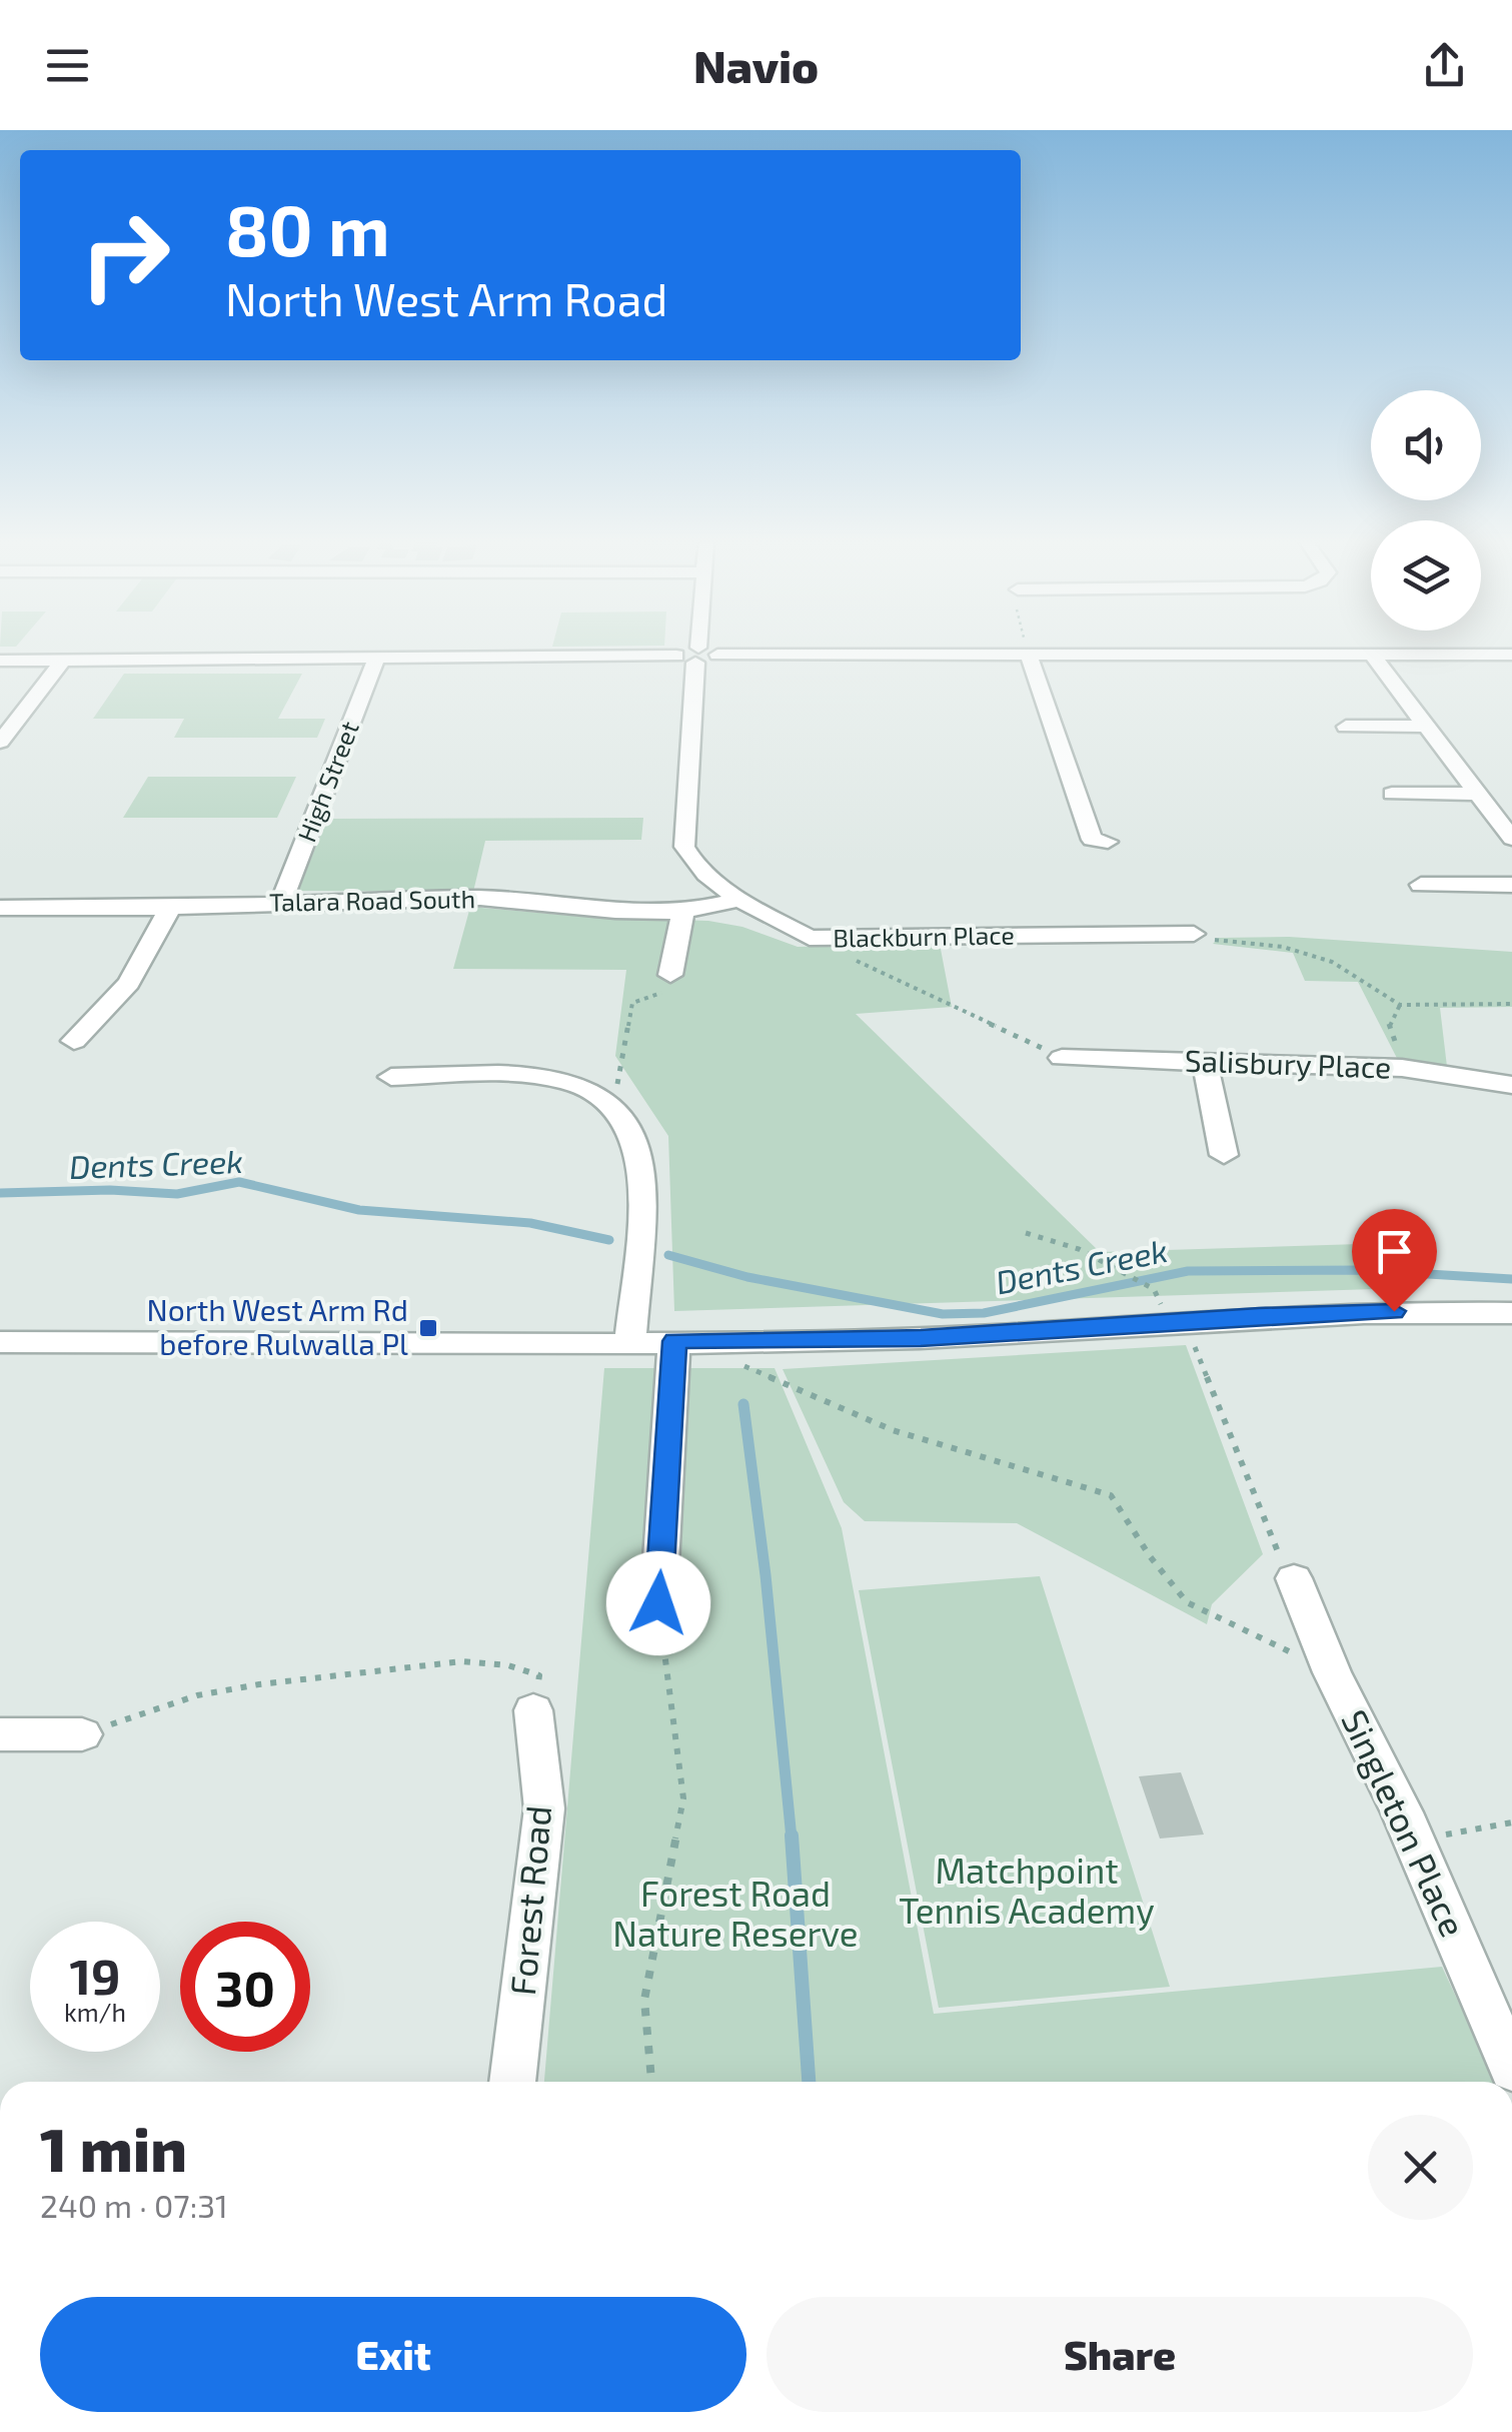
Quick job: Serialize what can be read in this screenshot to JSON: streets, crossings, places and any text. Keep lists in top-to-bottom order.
{
  "streets": {
    "street": [
      "High Street",
      "Talara Road South",
      "Blackburn Place",
      "Salisbury Place",
      "Singleton Place",
      "Forest Road"
    ]
  },
  "crossings": [
    ["High Street", "Talara Road South"],
    ["Talara Road South", "Blackburn Place"]
  ],
  "water": ["Dents Creek"],
  "parks": ["Matchpoint Tennis Academy", "Forest Road Nature Reserve"],
  "places": {
    "transit": ["North West Arm Rd before Rulwalla Pl"]
  },
  "page": {
    "header": "Navio",
    "turn": ["80 m", "North West Arm Road"],
    "speed": "19 km/h",
    "limit": "30",
    "heading": ["1 min", "240 m · 07:31"],
    "buttons": ["Exit", "Share"]
  }
}
